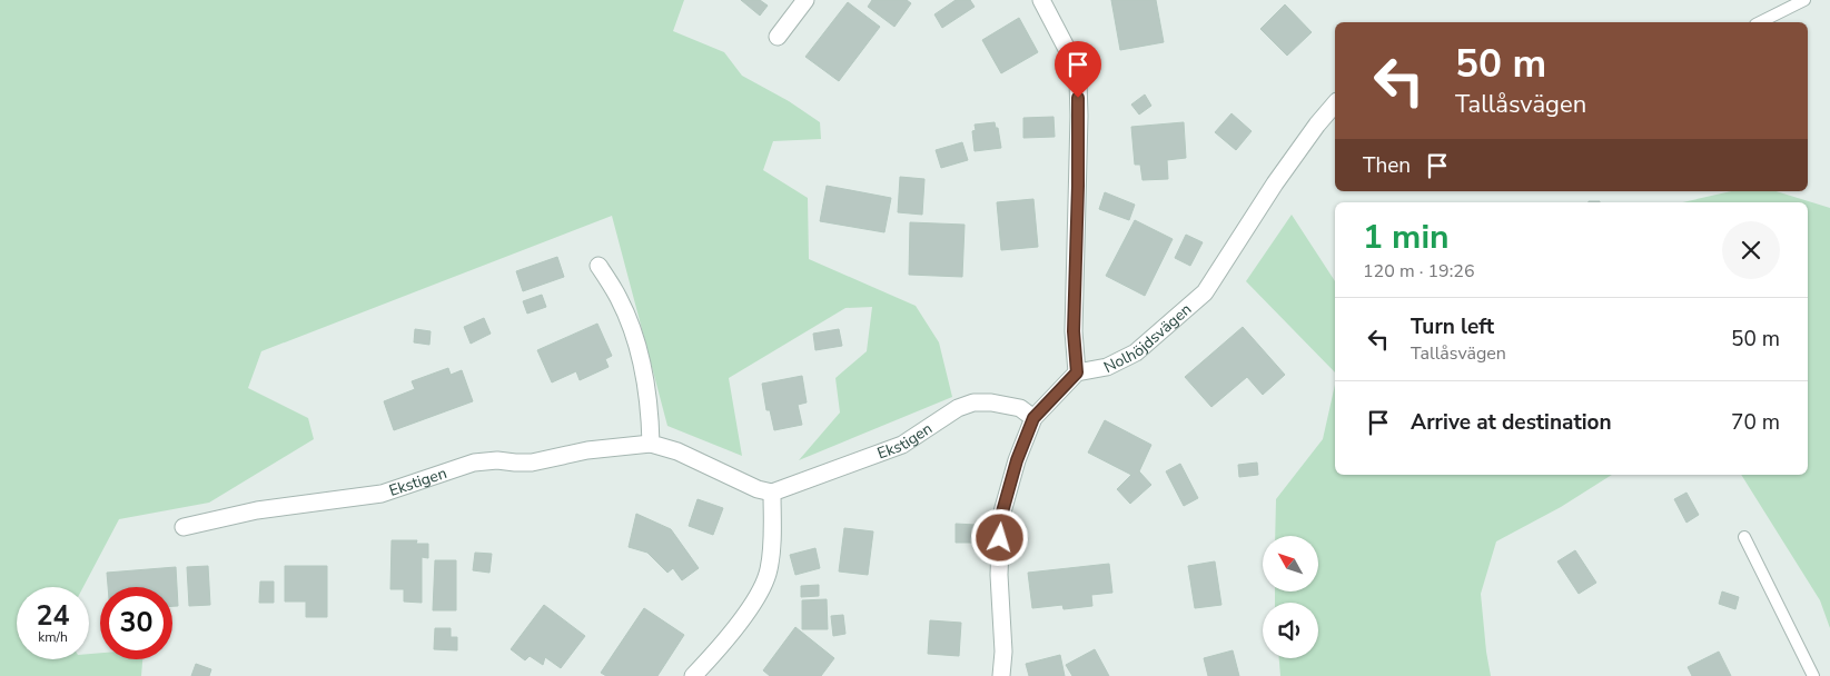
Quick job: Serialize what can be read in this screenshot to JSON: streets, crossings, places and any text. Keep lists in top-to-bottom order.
{
  "streets": {
    "street": ["Nolhöjdsvägen", "Ekstigen"]
  },
  "north": "top left",
  "page": {
    "turn": ["50 m", "Tallåsvägen"],
    "then": "Then",
    "heading": ["1 min", "120 m · 19:26"],
    "list": [
      {
        "name": "Turn left",
        "note": "Tallåsvägen",
        "value": "50 m"
      },
      {
        "name": "Arrive at destination",
        "value": "70 m"
      }
    ],
    "speed": "24 km/h",
    "limit": "30"
  }
}
